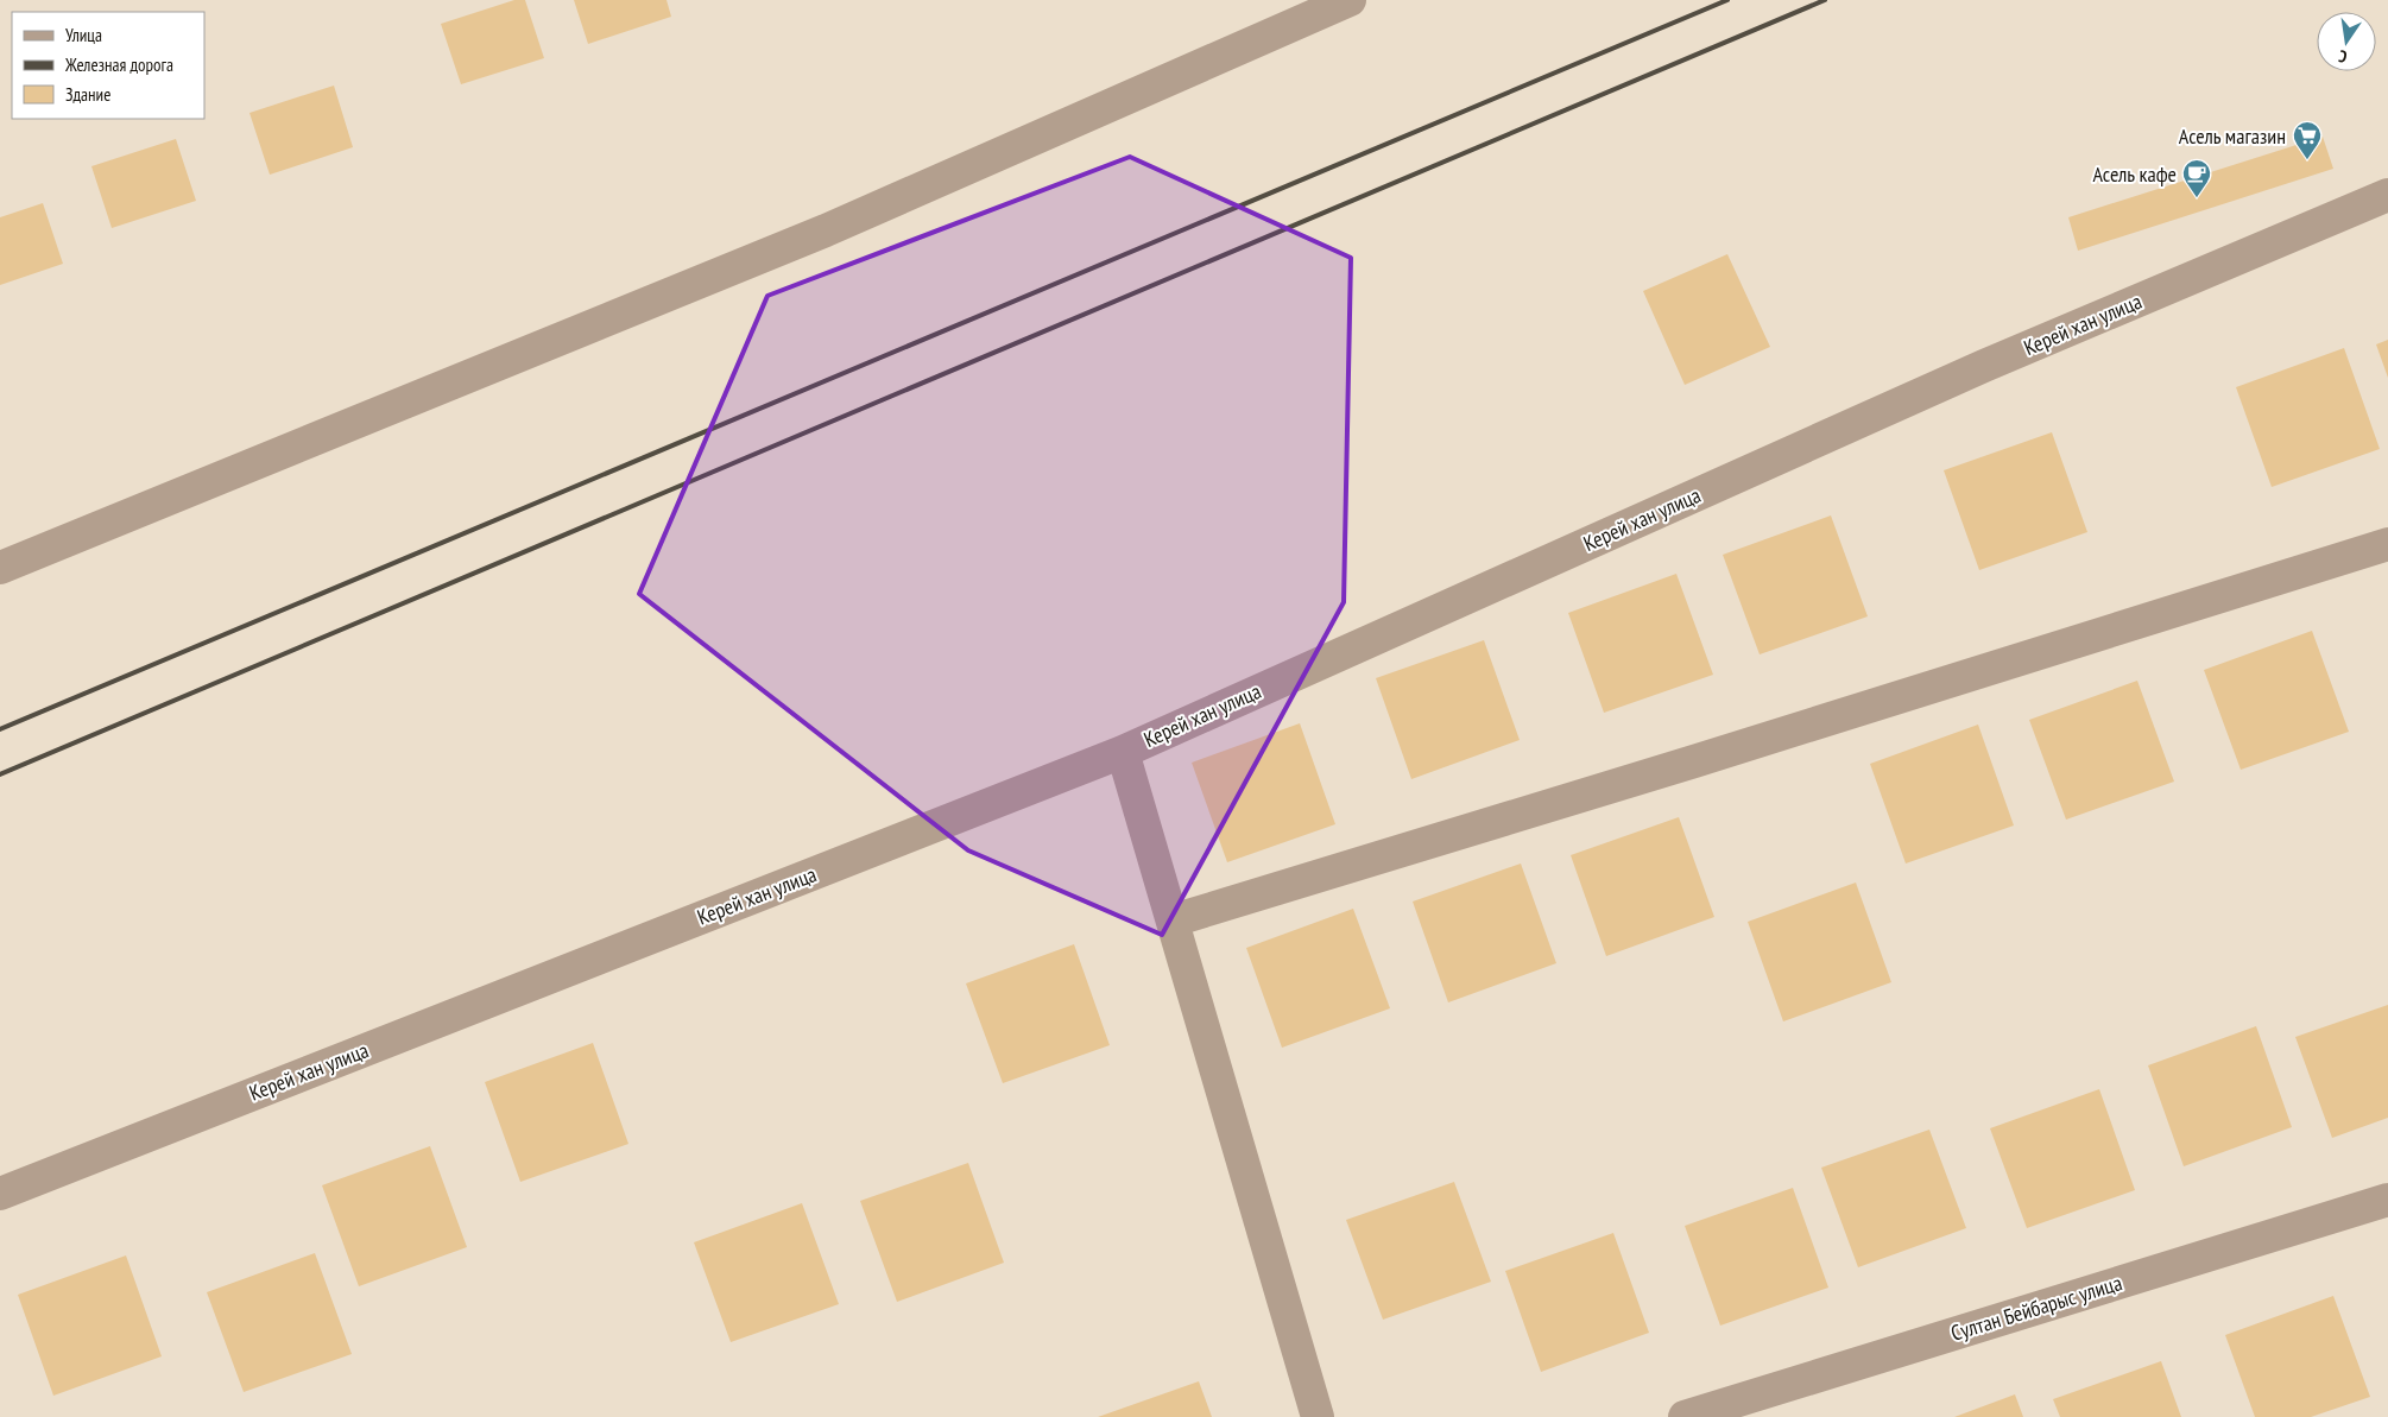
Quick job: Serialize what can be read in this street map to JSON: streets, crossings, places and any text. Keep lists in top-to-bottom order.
{
  "streets": {
    "street": ["Керей хан улица", "Султан Бейбарыс улица"]
  },
  "places": {
    "supermarket": ["Асель магазин"],
    "cafe": ["Асель кафе"]
  },
  "legend": ["Улица", "Железная дорога", "Здание"],
  "north": "bottom"
}
